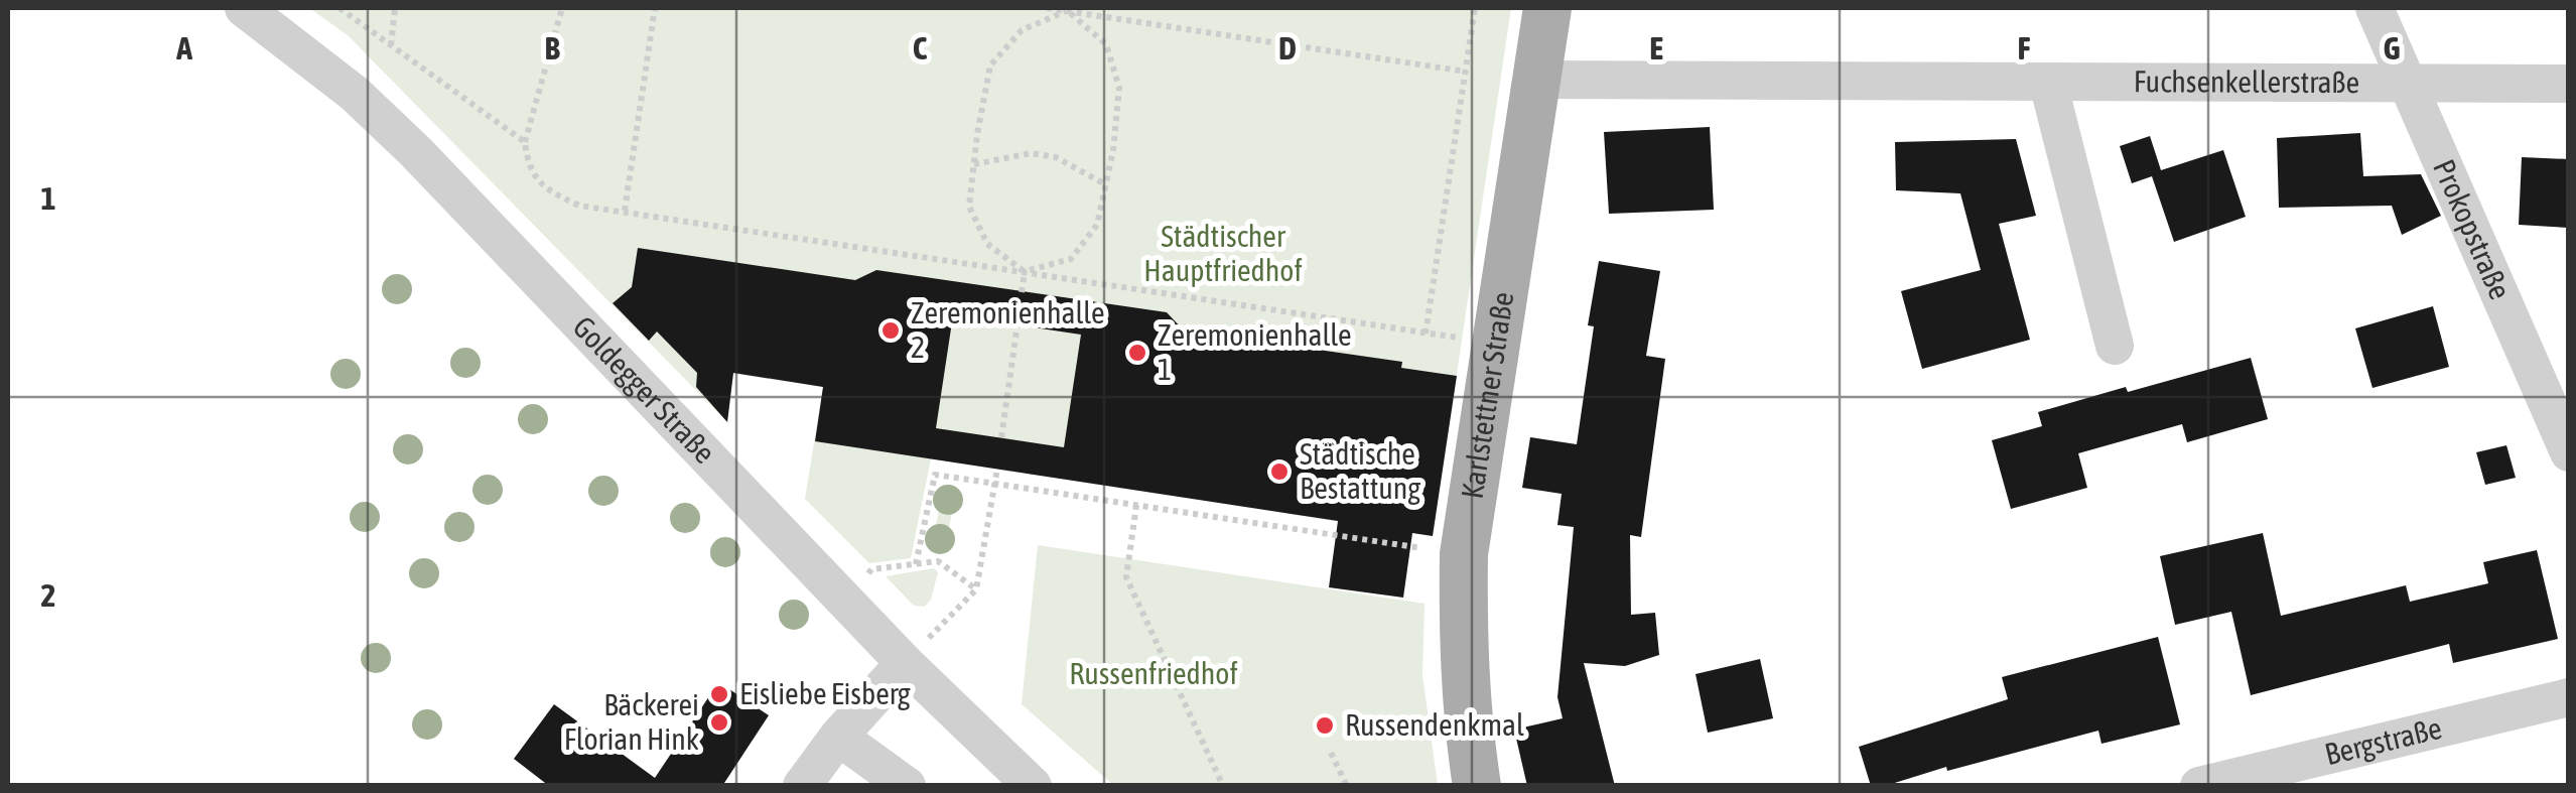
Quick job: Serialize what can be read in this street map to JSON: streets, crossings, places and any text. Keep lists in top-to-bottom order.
{
  "streets": {
    "main road": ["Karlstettner Straße"],
    "street": [
      "Fuchsenkellerstraße",
      "Prokopstraße",
      "Goldegger Straße",
      "Bergstraße"
    ]
  },
  "crossings": [
    ["Fuchsenkellerstraße", "Prokopstraße"],
    ["Fuchsenkellerstraße", "Karlstettner Straße"]
  ],
  "parks": ["Städtischer Hauptfriedhof", "Russenfriedhof"],
  "places": [
    "Zeremonienhalle 2",
    "Zeremonienhalle 1",
    "Städtische Bestattung",
    "Eisliebe Eisberg",
    "Bäckerei Florian Hink",
    "Russendenkmal"
  ],
  "grid": {
    "columns": [
      "A",
      "B",
      "C",
      "D",
      "E",
      "F",
      "G"
    ],
    "rows": ["1", "2"]
  }
}
